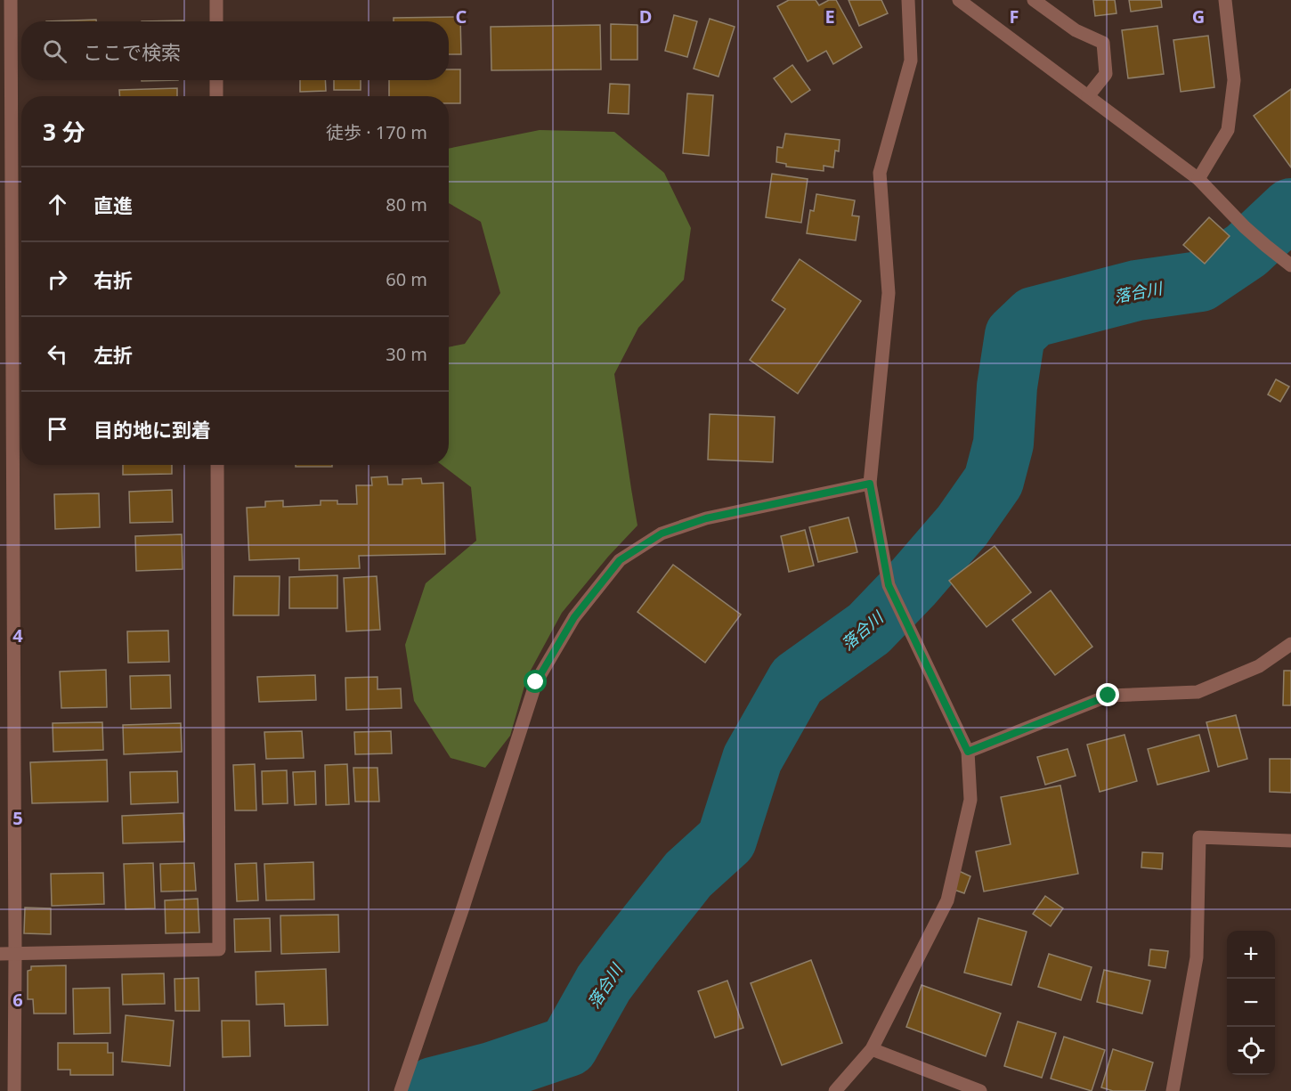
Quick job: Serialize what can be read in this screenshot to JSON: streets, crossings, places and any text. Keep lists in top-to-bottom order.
{
  "water": ["落合川"],
  "page": {
    "search": "ここで検索",
    "heading": ["3 分", "徒歩 · 170 m"],
    "list": [
      ["直進", "80 m"],
      ["右折", "60 m"],
      ["左折", "30 m"],
      "目的地に到着"
    ],
    "map_buttons": ["+", "−"]
  },
  "grid": {
    "columns": [
      "C",
      "D",
      "E",
      "F",
      "G"
    ],
    "rows": ["4", "5", "6"]
  }
}
